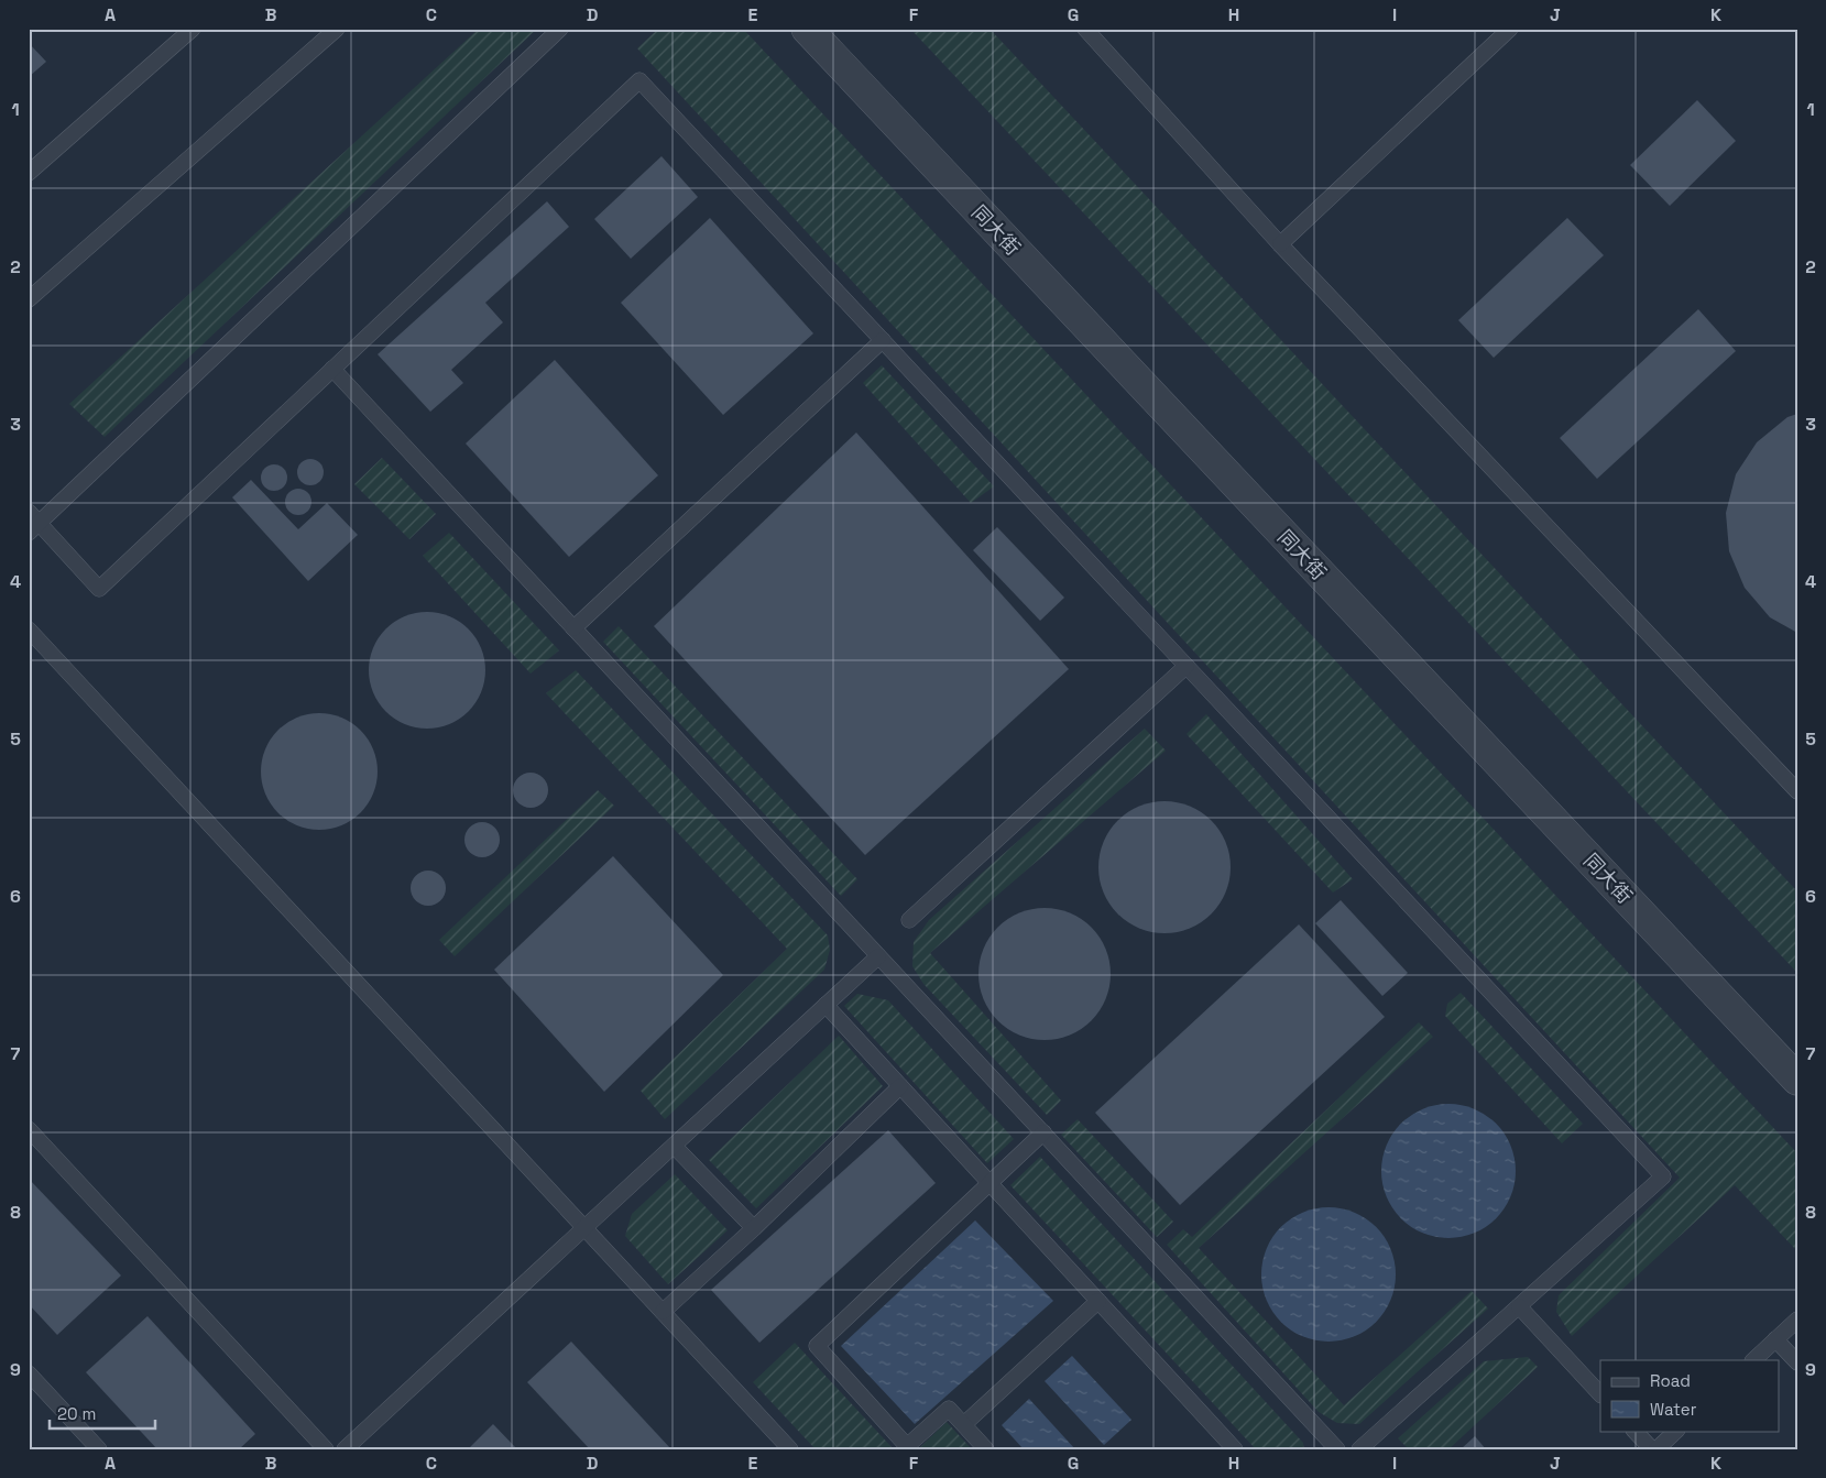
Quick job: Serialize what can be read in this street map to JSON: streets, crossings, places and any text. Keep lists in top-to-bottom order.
{
  "streets": {
    "street": ["同大街"]
  },
  "legend": ["Road", "Water"],
  "scale_bar": "20 m",
  "grid": {
    "columns": [
      "A",
      "B",
      "C",
      "D",
      "E",
      "F",
      "G",
      "H",
      "I",
      "J",
      "K"
    ],
    "rows": [
      "1",
      "2",
      "3",
      "4",
      "5",
      "6",
      "7",
      "8",
      "9"
    ]
  }
}
